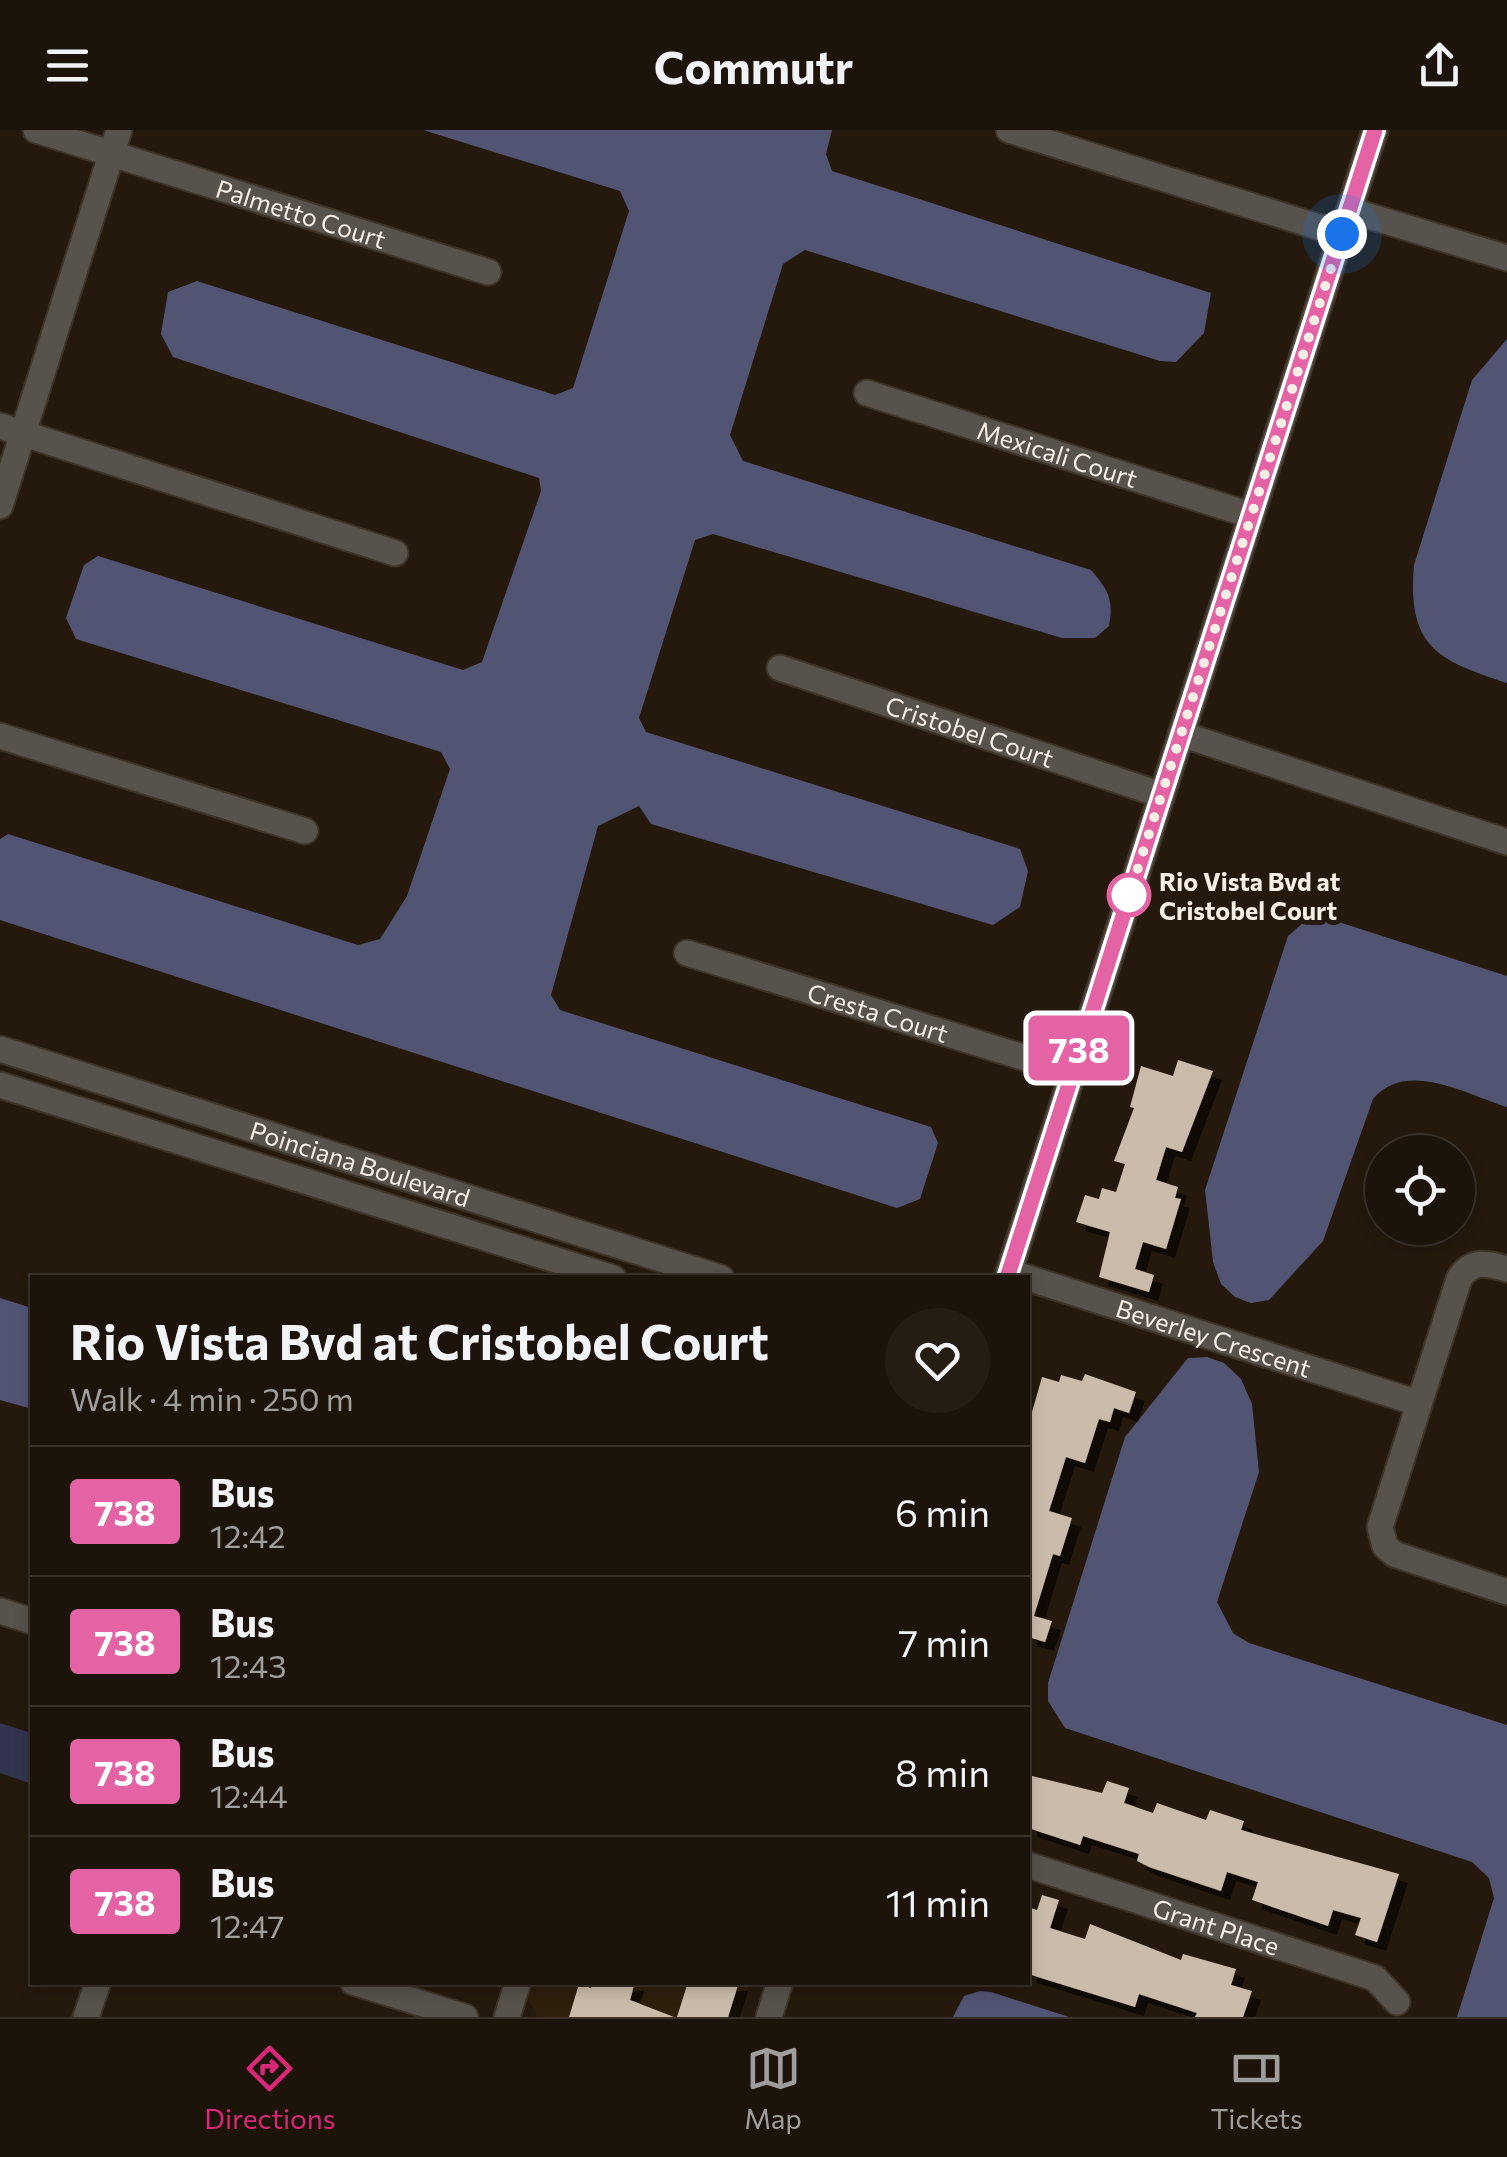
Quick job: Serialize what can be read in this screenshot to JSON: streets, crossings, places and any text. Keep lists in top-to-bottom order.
{
  "streets": {
    "street": [
      "Palmetto Court",
      "Mexicali Court",
      "Cristobel Court",
      "Cresta Court",
      "Poinciana Boulevard",
      "Beverley Crescent",
      "Grant Place"
    ]
  },
  "places": ["Rio Vista Bvd at Cristobel Court"],
  "lines": ["bus line 738"],
  "page": {
    "header": "Commutr",
    "on_map": "738",
    "heading": ["Rio Vista Bvd at Cristobel Court", "Walk · 4 min · 250 m"],
    "list": [
      {
        "mark": "738",
        "name": "Bus",
        "note": "12:42",
        "value": "6 min"
      },
      {
        "mark": "738",
        "name": "Bus",
        "note": "12:43",
        "value": "7 min"
      },
      {
        "mark": "738",
        "name": "Bus",
        "note": "12:44",
        "value": "8 min"
      },
      {
        "mark": "738",
        "name": "Bus",
        "note": "12:47",
        "value": "11 min"
      }
    ],
    "tabs": ["Directions", "Map", "Tickets"]
  }
}
